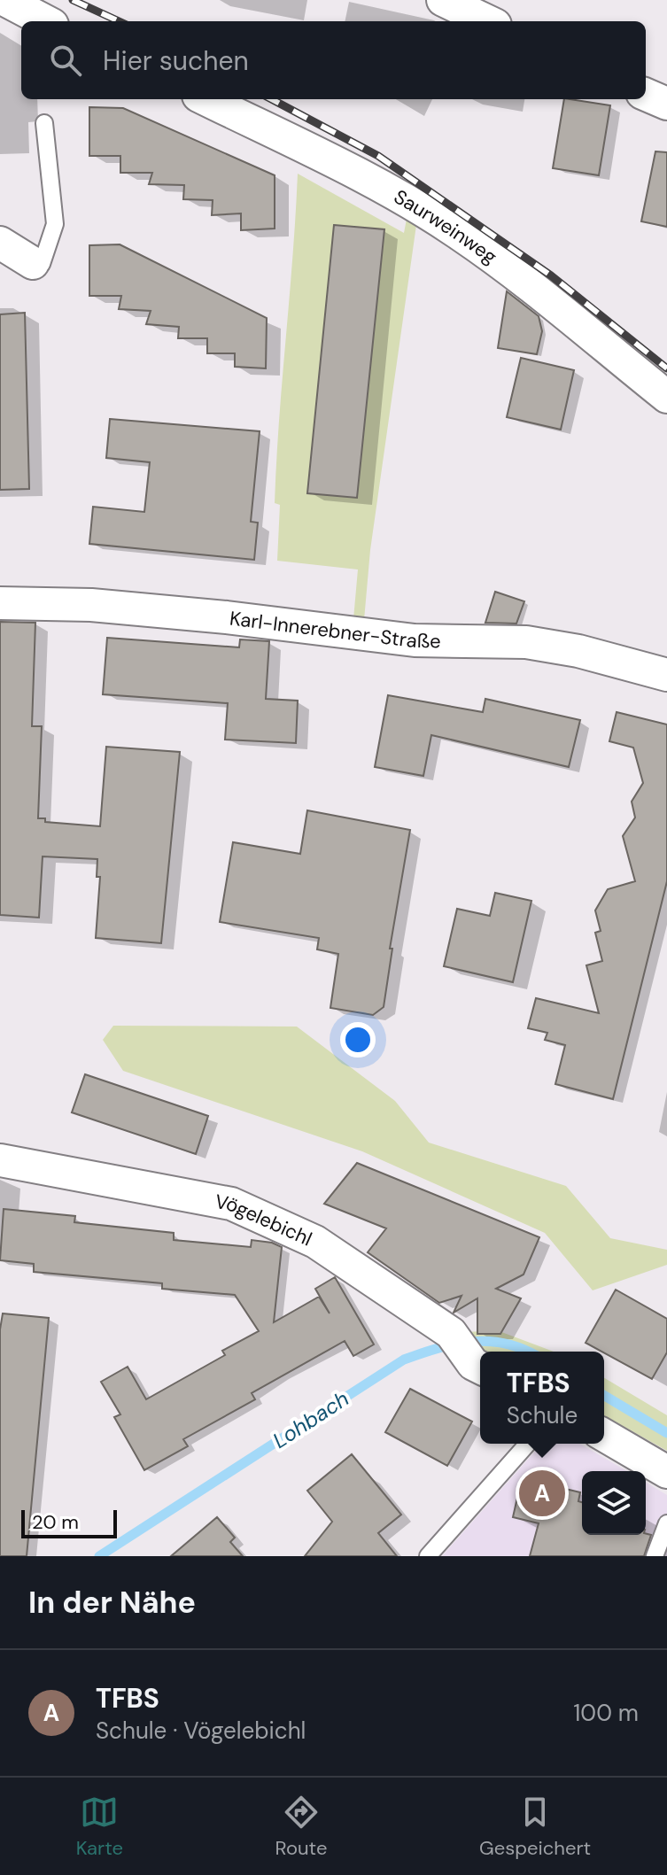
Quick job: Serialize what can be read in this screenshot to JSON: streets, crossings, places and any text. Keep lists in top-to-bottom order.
{
  "streets": {
    "street": ["Saurweinweg", "Karl-Innerebner-Straße", "Vögelebichl"]
  },
  "water": ["Lohbach"],
  "scale_bar": "20 m",
  "page": {
    "search": "Hier suchen",
    "popup": ["TFBS", "Schule"],
    "pins": "A",
    "scale": "20 m",
    "heading": "In der Nähe",
    "list": [
      {
        "mark": "A",
        "name": "TFBS",
        "note": "Schule · Vögelebichl",
        "value": "100 m"
      }
    ],
    "nav": ["Karte", "Route", "Gespeichert"]
  }
}
